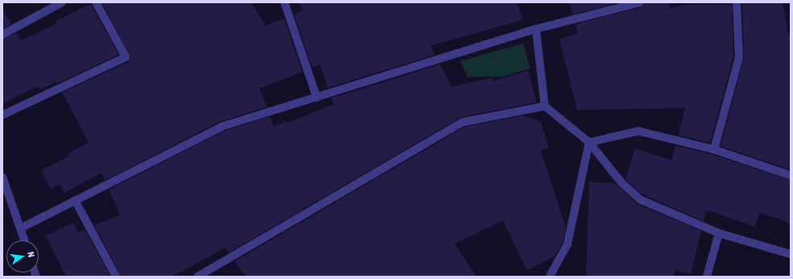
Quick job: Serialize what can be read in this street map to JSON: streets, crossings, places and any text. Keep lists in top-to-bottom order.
{
  "north": "right"
}
